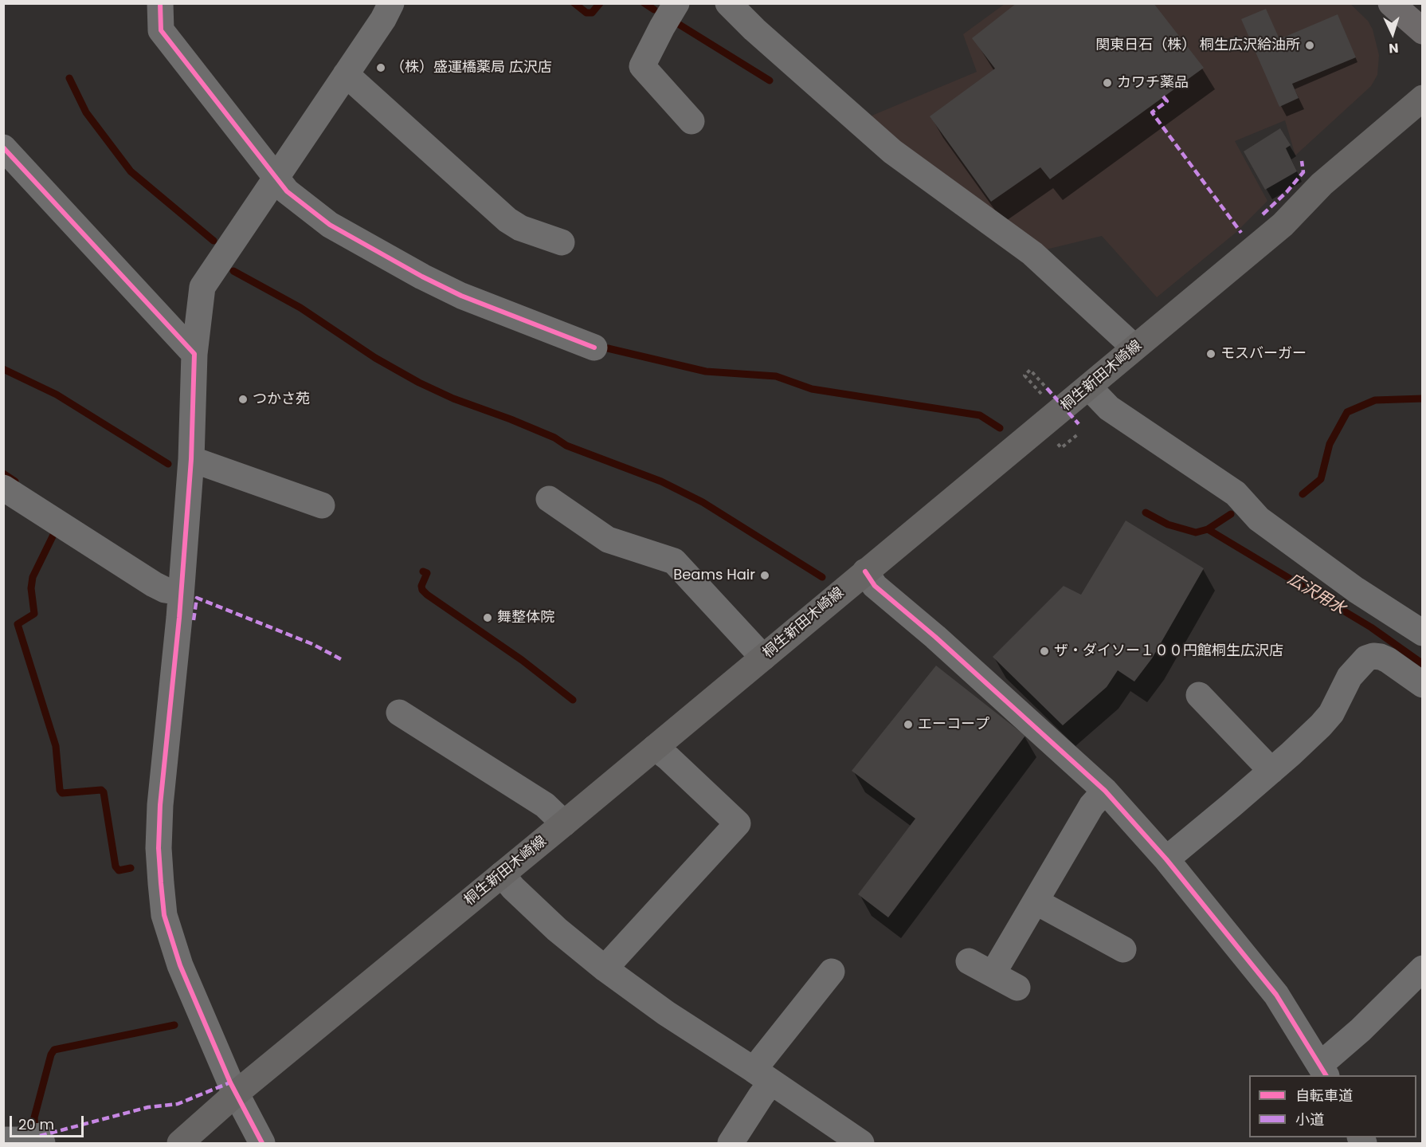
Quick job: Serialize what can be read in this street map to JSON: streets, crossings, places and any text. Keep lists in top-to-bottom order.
{
  "streets": {
    "main road": ["桐生新田木崎線"]
  },
  "water": ["広沢用水"],
  "places": [
    "関東日石（株） 桐生広沢給油所",
    "（株）盛運橋薬局 広沢店",
    "カワチ薬品",
    "モスバーガー",
    "つかさ苑",
    "Beams Hair",
    "舞整体院",
    "ザ・ダイソー１００円館桐生広沢店",
    "エーコープ"
  ],
  "legend": ["自転車道", "小道"],
  "scale_bar": "20 m",
  "north": "bottom"
}
